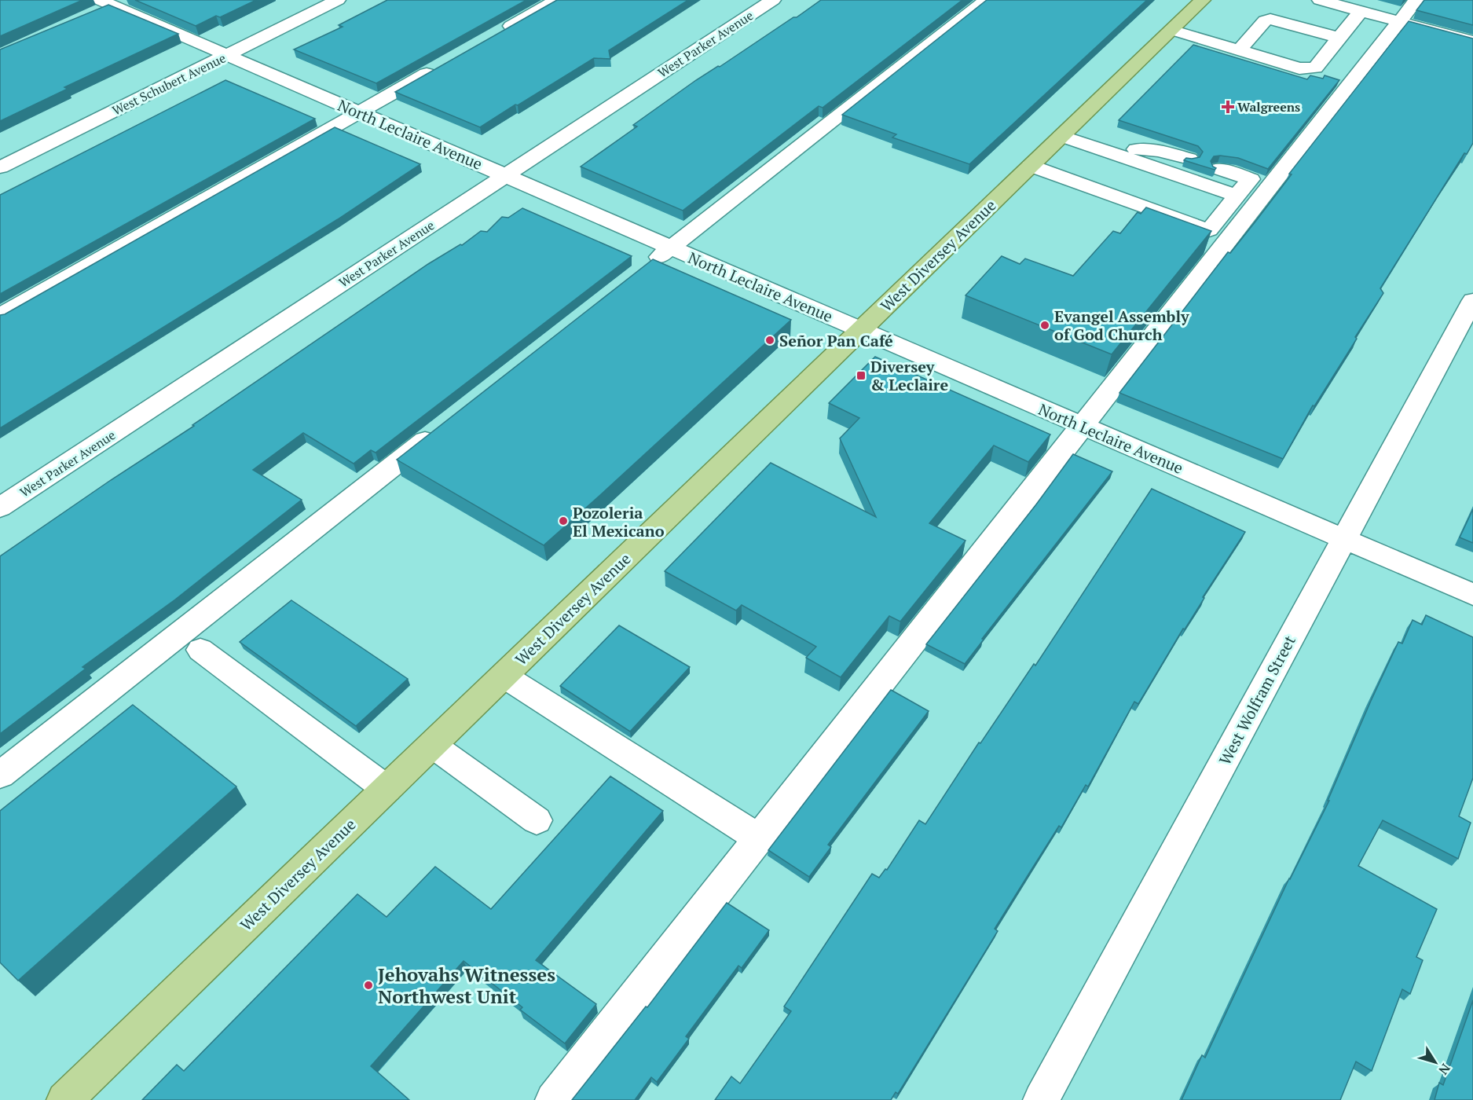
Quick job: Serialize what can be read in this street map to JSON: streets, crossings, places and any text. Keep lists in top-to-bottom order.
{
  "streets": {
    "main road": ["West Diversey Avenue"],
    "street": [
      "West Parker Avenue",
      "West Schubert Avenue",
      "North Leclaire Avenue",
      "West Wolfram Street"
    ]
  },
  "crossings": [
    ["West Parker Avenue", "North Leclaire Avenue"],
    ["West Schubert Avenue", "North Leclaire Avenue"],
    ["North Leclaire Avenue", "West Diversey Avenue"],
    ["North Leclaire Avenue", "West Wolfram Street"]
  ],
  "places": {
    "health": ["Walgreens"],
    "other": [
      "Evangel Assembly of God Church",
      "Señor Pan Café",
      "Pozoleria El Mexicano",
      "Jehovahs Witnesses Northwest Unit"
    ],
    "transit": ["Diversey & Leclaire"]
  },
  "north": "bottom right"
}
